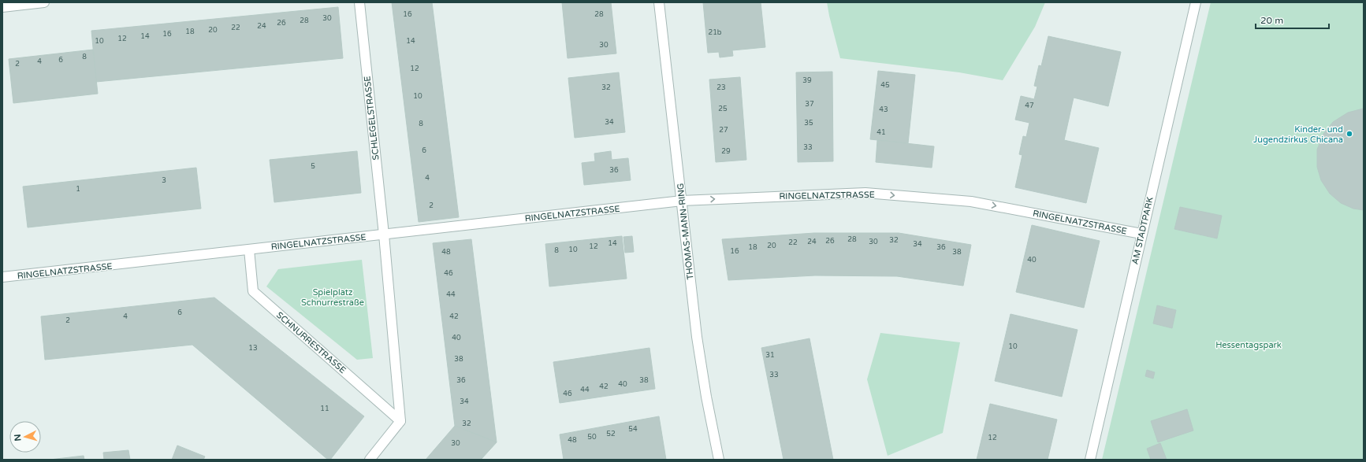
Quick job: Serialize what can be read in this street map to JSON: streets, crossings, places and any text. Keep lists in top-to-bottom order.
{
  "streets": {
    "street": [
      "SCHLEGELSTRASSE",
      "RINGELNATZSTRASSE",
      "AM STADTPARK",
      "THOMAS-MANN-RING",
      "SCHNURRESTRASSE"
    ]
  },
  "crossings": [
    ["SCHLEGELSTRASSE", "RINGELNATZSTRASSE"],
    ["RINGELNATZSTRASSE", "AM STADTPARK"],
    ["RINGELNATZSTRASSE", "THOMAS-MANN-RING"],
    ["RINGELNATZSTRASSE", "SCHNURRESTRASSE"]
  ],
  "one_way": ["RINGELNATZSTRASSE"],
  "parks": ["Spielplatz Schnurrestraße", "Hessentagspark"],
  "places": ["Kinder- und Jugendzirkus Chicana"],
  "house_numbers": [
    "16",
    "28",
    "30",
    "28",
    "26",
    "24",
    "22",
    "20",
    "18",
    "21b",
    "16",
    "14",
    "12",
    "10",
    "14",
    "30",
    "8",
    "6",
    "4",
    "2",
    "12",
    "39",
    "45",
    "32",
    "23",
    "10",
    "37",
    "47",
    "25",
    "43",
    "34",
    "35",
    "8",
    "27",
    "41",
    "33",
    "6",
    "29",
    "5",
    "36",
    "4",
    "3",
    "1",
    "2",
    "28",
    "32",
    "26",
    "24",
    "30",
    "22",
    "14",
    "34",
    "20",
    "12",
    "18",
    "36",
    "10",
    "8",
    "16",
    "48",
    "38",
    "40",
    "46",
    "44",
    "6",
    "4",
    "42",
    "2",
    "40",
    "10",
    "13",
    "31",
    "38",
    "33",
    "36",
    "38",
    "40",
    "42",
    "44",
    "46",
    "34",
    "11",
    "32",
    "54",
    "52",
    "50",
    "12",
    "48",
    "30"
  ],
  "scale_bar": "20 m",
  "north": "left"
}
